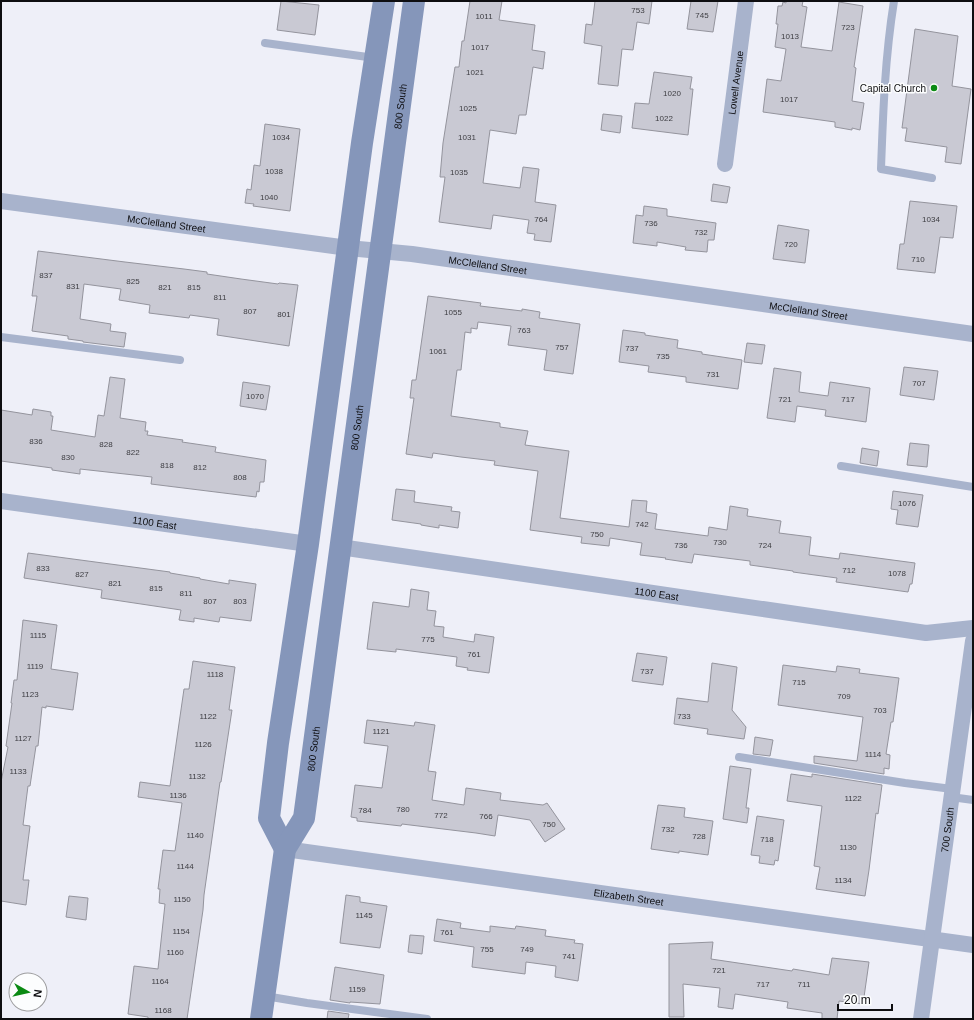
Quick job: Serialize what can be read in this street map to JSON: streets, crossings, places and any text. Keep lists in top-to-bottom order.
{
  "streets": {
    "main road": ["800 South"],
    "street": [
      "Lowell Avenue",
      "McClelland Street",
      "1100 East",
      "700 South",
      "Elizabeth Street"
    ]
  },
  "crossings": [
    ["800 South", "McClelland Street"],
    ["800 South", "1100 East"],
    ["800 South", "Elizabeth Street"],
    ["700 South", "Elizabeth Street"]
  ],
  "places": ["Capital Church"],
  "house_numbers": [
    "753",
    "745",
    "1011",
    "723",
    "1013",
    "1017",
    "1021",
    "1020",
    "1017",
    "1025",
    "1022",
    "1034",
    "1031",
    "1038",
    "1035",
    "1040",
    "764",
    "1034",
    "736",
    "732",
    "720",
    "710",
    "837",
    "825",
    "831",
    "821",
    "815",
    "811",
    "807",
    "1055",
    "801",
    "763",
    "757",
    "737",
    "1061",
    "735",
    "731",
    "707",
    "1070",
    "721",
    "717",
    "836",
    "828",
    "822",
    "830",
    "818",
    "812",
    "808",
    "1076",
    "742",
    "750",
    "730",
    "736",
    "724",
    "833",
    "712",
    "1078",
    "827",
    "821",
    "815",
    "811",
    "807",
    "803",
    "1115",
    "775",
    "761",
    "1119",
    "737",
    "1118",
    "715",
    "1123",
    "709",
    "703",
    "1122",
    "733",
    "1121",
    "1127",
    "1126",
    "1114",
    "1133",
    "1132",
    "1136",
    "1122",
    "780",
    "784",
    "772",
    "766",
    "750",
    "732",
    "1140",
    "728",
    "718",
    "1130",
    "1144",
    "1134",
    "1150",
    "1145",
    "1154",
    "761",
    "755",
    "749",
    "1160",
    "741",
    "721",
    "1164",
    "717",
    "711",
    "1159",
    "1168"
  ],
  "scale_bar": "20 m",
  "north": "right"
}
